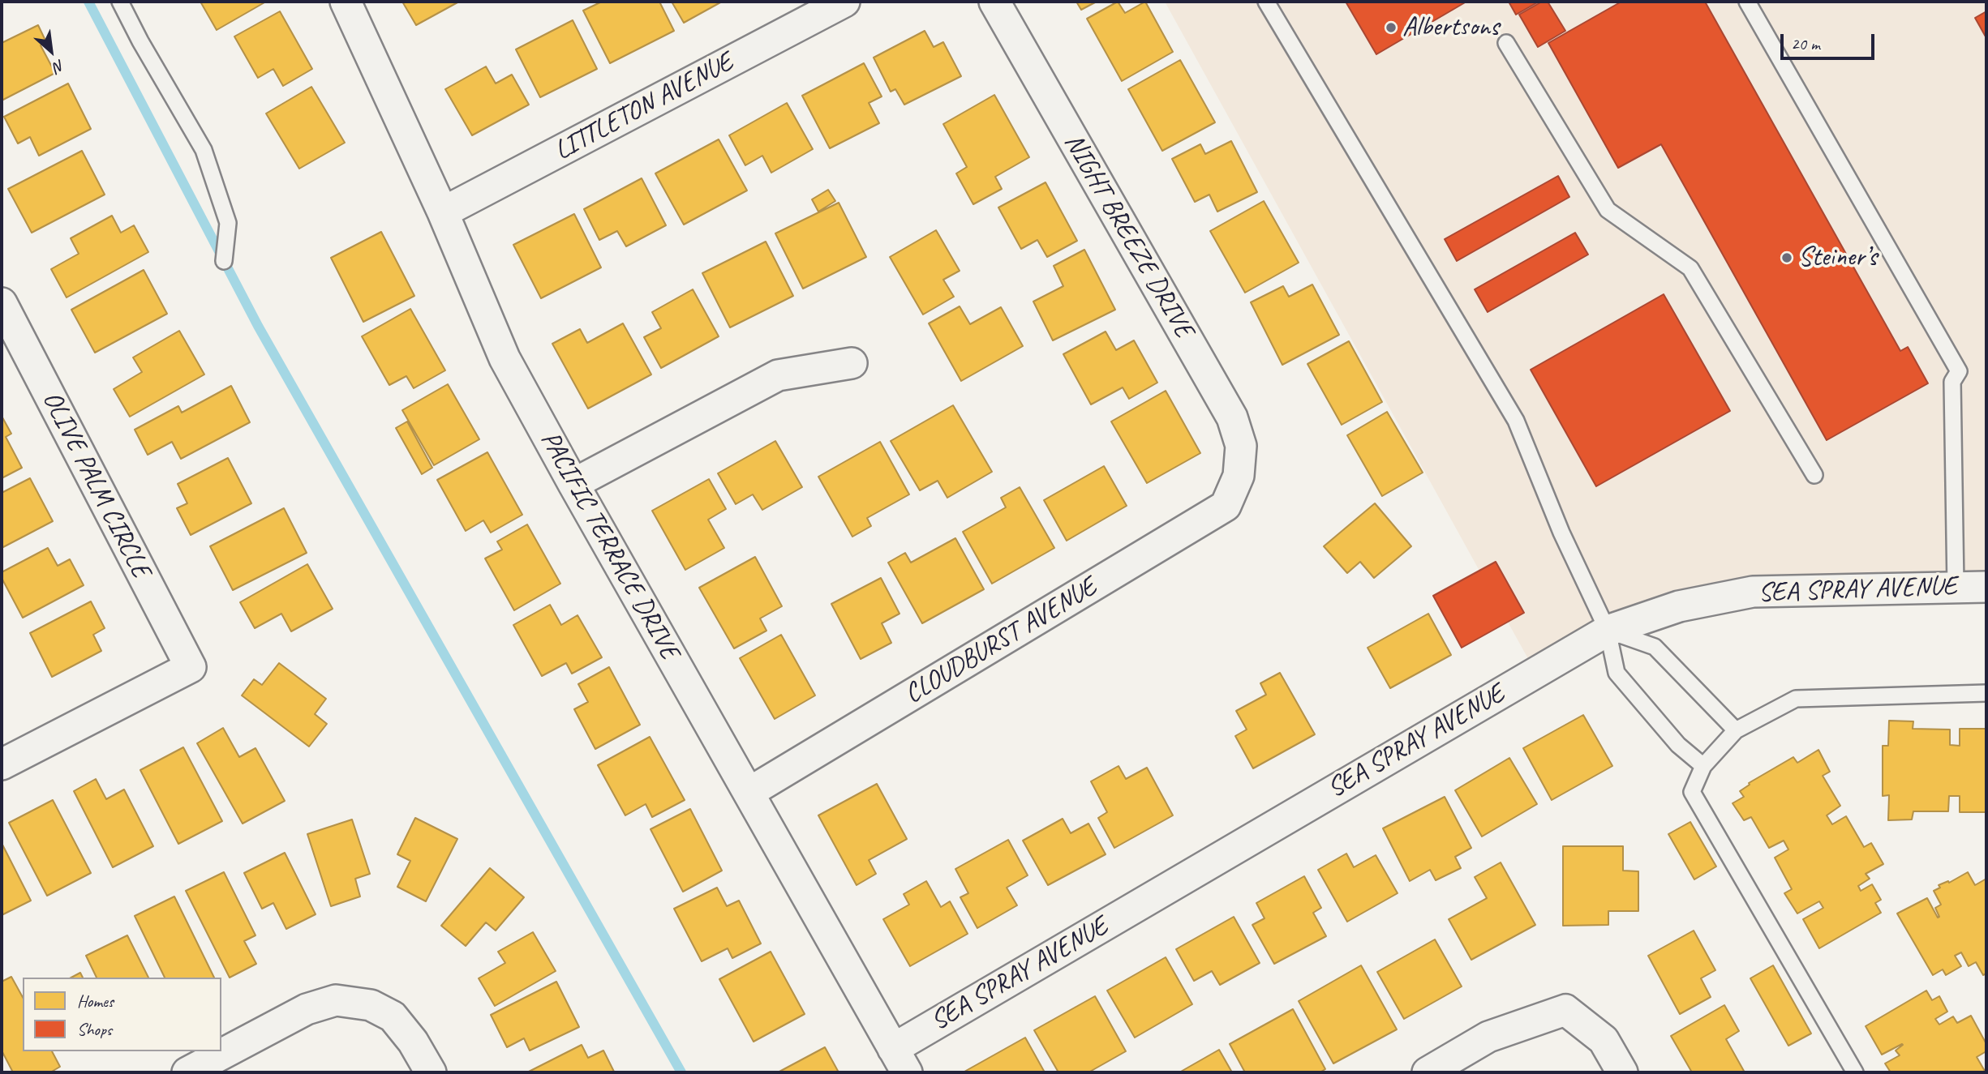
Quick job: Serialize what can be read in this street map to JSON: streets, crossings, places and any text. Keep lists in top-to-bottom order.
{
  "streets": {
    "street": [
      "LITTLETON AVENUE",
      "NIGHT BREEZE DRIVE",
      "OLIVE PALM CIRCLE",
      "PACIFIC TERRACE DRIVE",
      "SEA SPRAY AVENUE",
      "CLOUDBURST AVENUE"
    ]
  },
  "crossings": [
    ["LITTLETON AVENUE", "PACIFIC TERRACE DRIVE"],
    ["NIGHT BREEZE DRIVE", "CLOUDBURST AVENUE"],
    ["PACIFIC TERRACE DRIVE", "SEA SPRAY AVENUE"],
    ["PACIFIC TERRACE DRIVE", "CLOUDBURST AVENUE"]
  ],
  "places": ["Albertsons", "Steiner’s"],
  "legend": ["Homes", "Shops"],
  "scale_bar": "20 m",
  "north": "bottom right"
}
